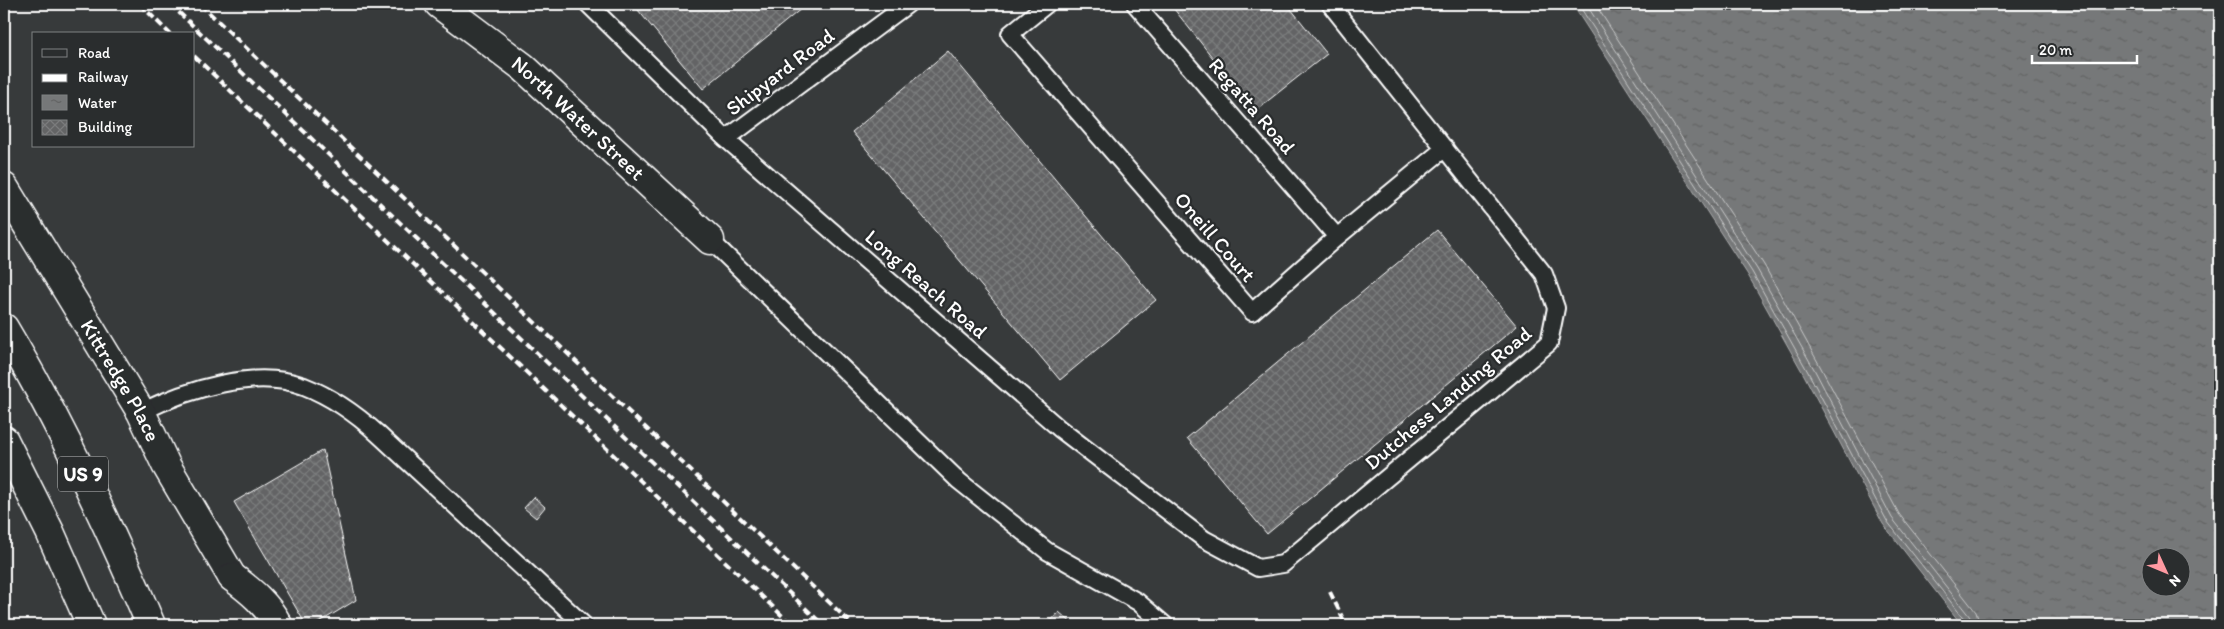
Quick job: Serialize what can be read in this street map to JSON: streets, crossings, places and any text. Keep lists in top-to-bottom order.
{
  "streets": {
    "main road": ["North Water Street", "Kittredge Place", "US 9"],
    "lane": [
      "Shipyard Road",
      "Regatta Road",
      "Oneill Court",
      "Long Reach Road",
      "Dutchess Landing Road"
    ]
  },
  "crossings": [
    ["Shipyard Road", "Long Reach Road"],
    ["Regatta Road", "Oneill Court"],
    ["Oneill Court", "Dutchess Landing Road"],
    ["Long Reach Road", "Dutchess Landing Road"]
  ],
  "legend": [
    "Road",
    "Railway",
    "Water",
    "Building"
  ],
  "scale_bar": "20 m",
  "north": "bottom right"
}
